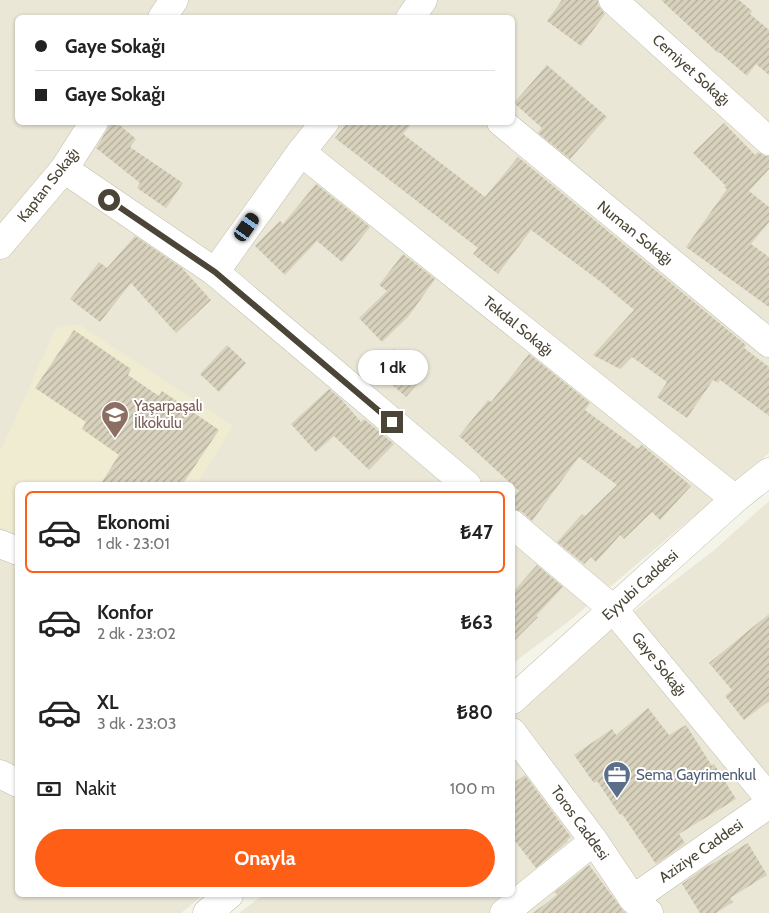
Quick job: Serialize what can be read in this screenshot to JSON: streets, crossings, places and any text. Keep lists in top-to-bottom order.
{
  "streets": {
    "street": [
      "Cemiyet Sokağı",
      "Kaptan Sokağı",
      "Numan Sokağı",
      "Tekdal Sokağı",
      "Eyyubi Caddesi",
      "Gaye Sokağı",
      "Toros Caddesi",
      "Aziziye Caddesi"
    ]
  },
  "crossings": [
    ["Tekdal Sokağı", "Eyyubi Caddesi"],
    ["Eyyubi Caddesi", "Gaye Sokağı"],
    ["Toros Caddesi", "Aziziye Caddesi"]
  ],
  "places": {
    "school or university": ["Yaşarpaşalı İlkokulu"],
    "office": ["Sema Gayrimenkul"]
  },
  "page": {
    "banner": ["Gaye Sokağı", "Gaye Sokağı"],
    "bubble": "1 dk",
    "list": [
      {
        "name": "Ekonomi",
        "note": "1 dk · 23:01",
        "value": "₺47"
      },
      {
        "name": "Konfor",
        "note": "2 dk · 23:02",
        "value": "₺63"
      },
      {
        "name": "XL",
        "note": "3 dk · 23:03",
        "value": "₺80"
      }
    ],
    "pay": ["Nakit", "100 m"],
    "buttons": "Onayla"
  }
}
